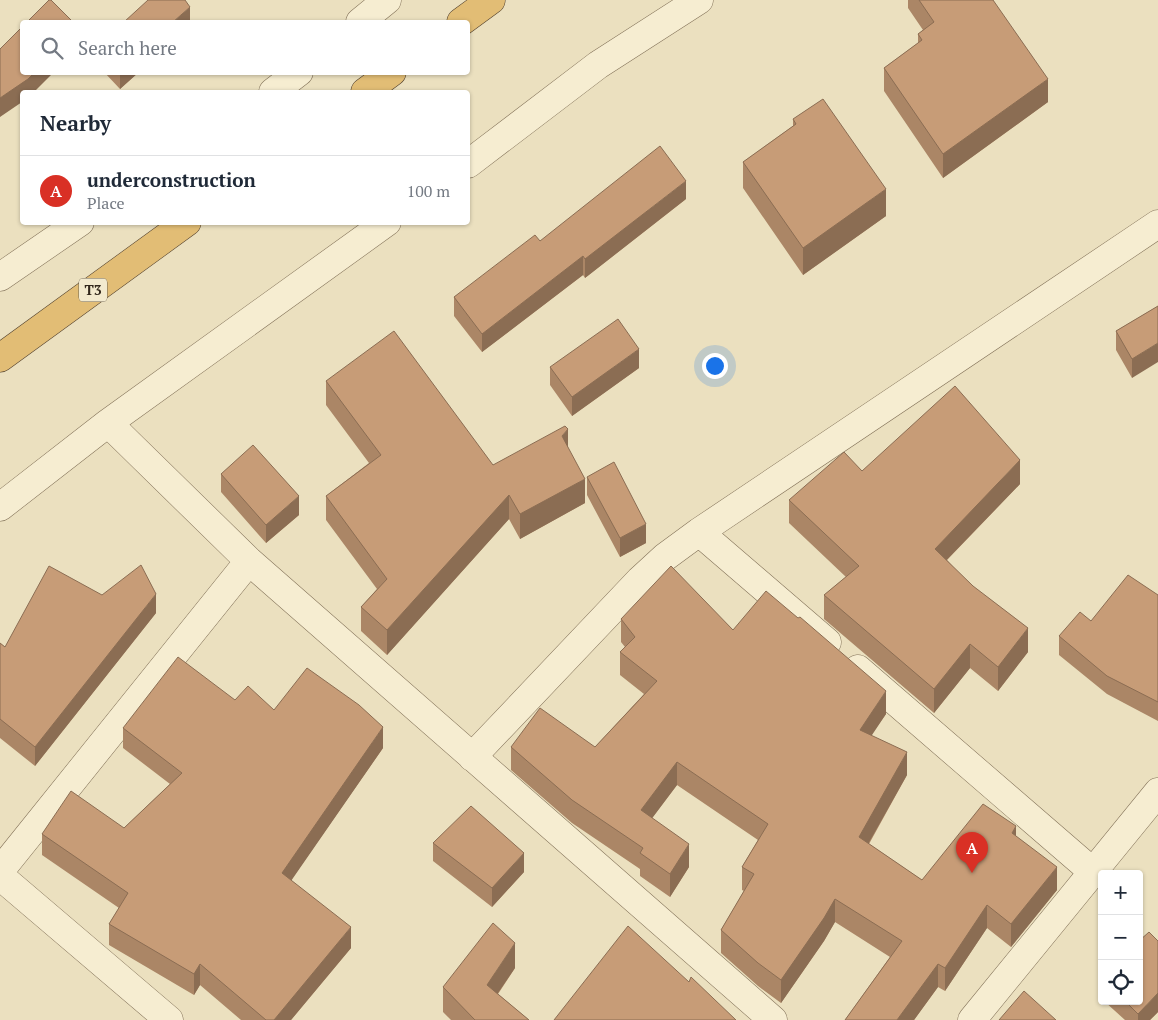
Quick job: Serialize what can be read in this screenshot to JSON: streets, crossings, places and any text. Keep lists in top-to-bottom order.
{
  "streets": {
    "highway": ["T3"]
  },
  "page": {
    "search": "Search here",
    "heading": "Nearby",
    "list": [
      {
        "mark": "A",
        "name": "underconstruction",
        "note": "Place",
        "value": "100 m"
      }
    ],
    "pins": "A",
    "map_buttons": ["+", "−"]
  }
}
